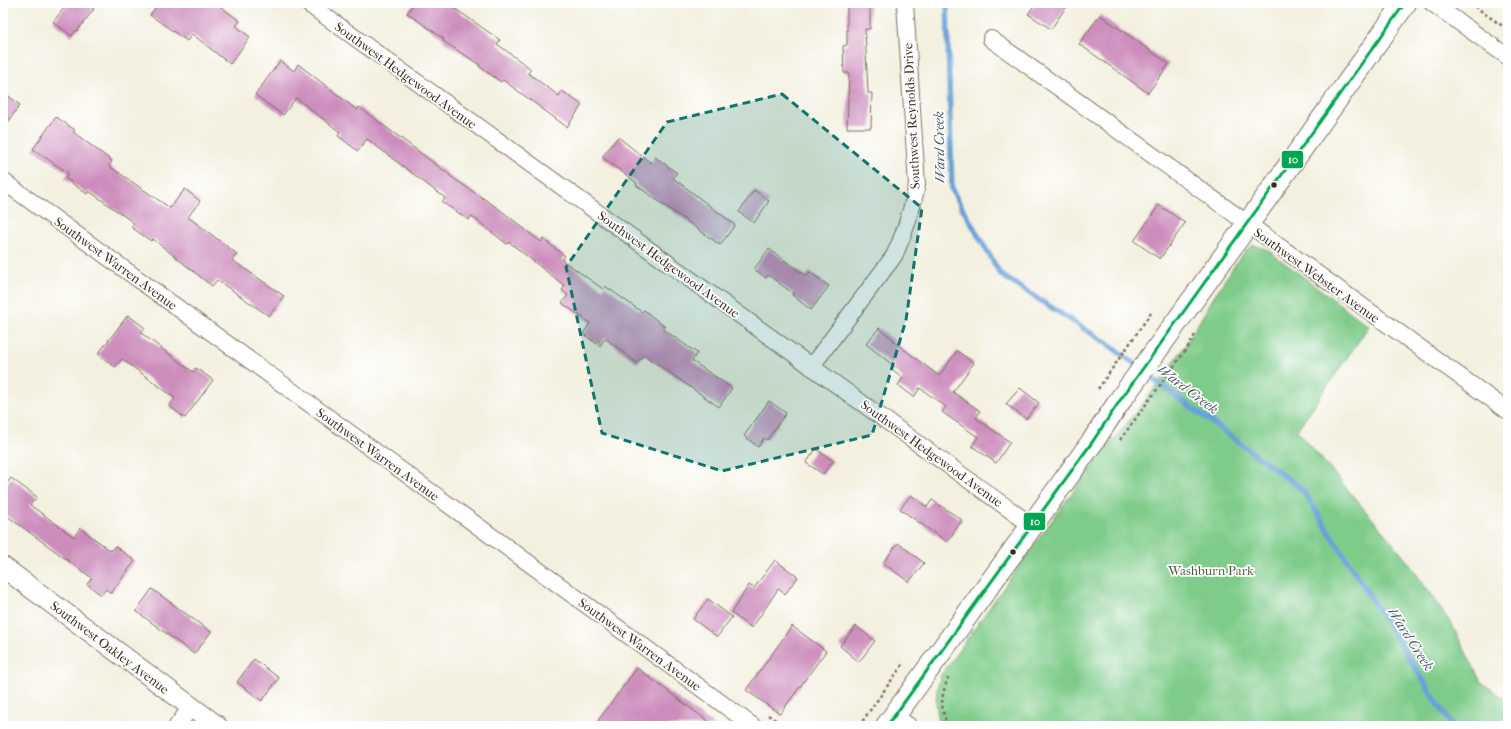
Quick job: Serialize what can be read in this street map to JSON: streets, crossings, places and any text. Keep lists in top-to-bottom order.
{
  "streets": {
    "street": [
      "Southwest Hedgewood Avenue",
      "Southwest Reynolds Drive",
      "Southwest Warren Avenue",
      "Southwest Webster Avenue",
      "Southwest Oakley Avenue"
    ]
  },
  "crossings": [
    ["Southwest Hedgewood Avenue", "Southwest Reynolds Drive"]
  ],
  "water": ["Ward Creek"],
  "parks": ["Washburn Park"],
  "lines": ["transit line 10"]
}
